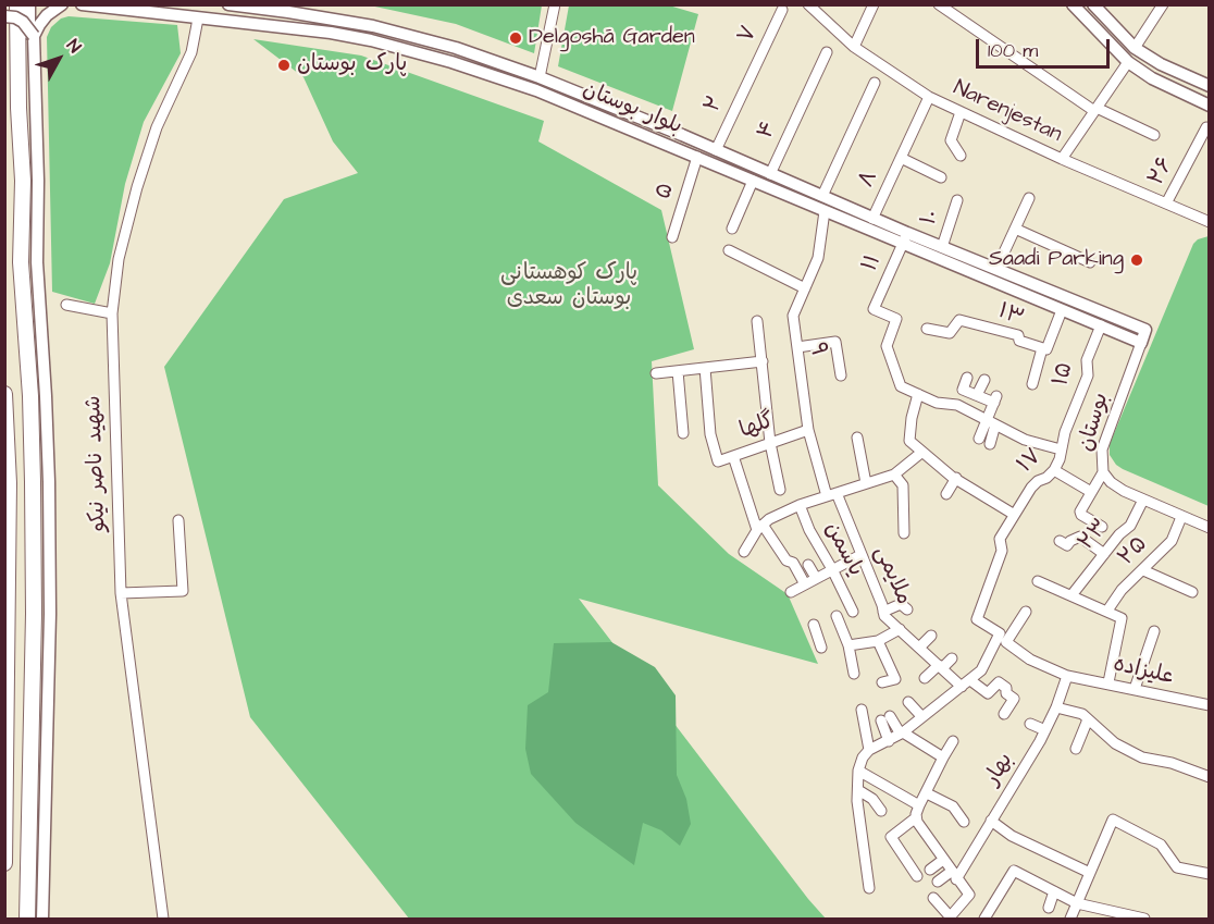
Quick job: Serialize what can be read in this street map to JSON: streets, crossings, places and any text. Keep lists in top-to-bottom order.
{
  "streets": {
    "main road": ["بلوار بوستان"],
    "street": [
      "۷",
      "۲",
      "Narenjestan",
      "۴",
      "۲۶",
      "۸",
      "۵",
      "۱۰",
      "۱۱",
      "۱۳",
      "۹",
      "۱۵",
      "بوستان",
      "گلها",
      "۱۷",
      "شهید ناصر نیکو",
      "۲۳",
      "یاسمن",
      "۲۵",
      "ملایمی",
      "علیزاده",
      "بهار"
    ]
  },
  "crossings": [
    ["۷", "۲"],
    ["۲", "بلوار بوستان"],
    ["بلوار بوستان", "۴"],
    ["بلوار بوستان", "۸"],
    ["بلوار بوستان", "۵"],
    ["بلوار بوستان", "۱۰"],
    ["بلوار بوستان", "۱۱"],
    ["بلوار بوستان", "۱۳"],
    ["بلوار بوستان", "۹"],
    ["بلوار بوستان", "۱۵"],
    ["بلوار بوستان", "بوستان"],
    ["بلوار بوستان", "شهید ناصر نیکو"],
    ["Narenjestan", "۲۶"],
    ["۹", "گلها"],
    ["۹", "ملایمی"],
    ["۱۵", "۱۷"],
    ["بوستان", "۲۳"],
    ["بوستان", "۲۵"],
    ["۱۷", "ملایمی"],
    ["علیزاده", "بهار"]
  ],
  "parks": ["پارک کوهستانی بوستان سعدی"],
  "places": ["Delgoshā Garden", "پارک بوستان", "Saadi Parking"],
  "scale_bar": "100 m",
  "north": "top right"
}
